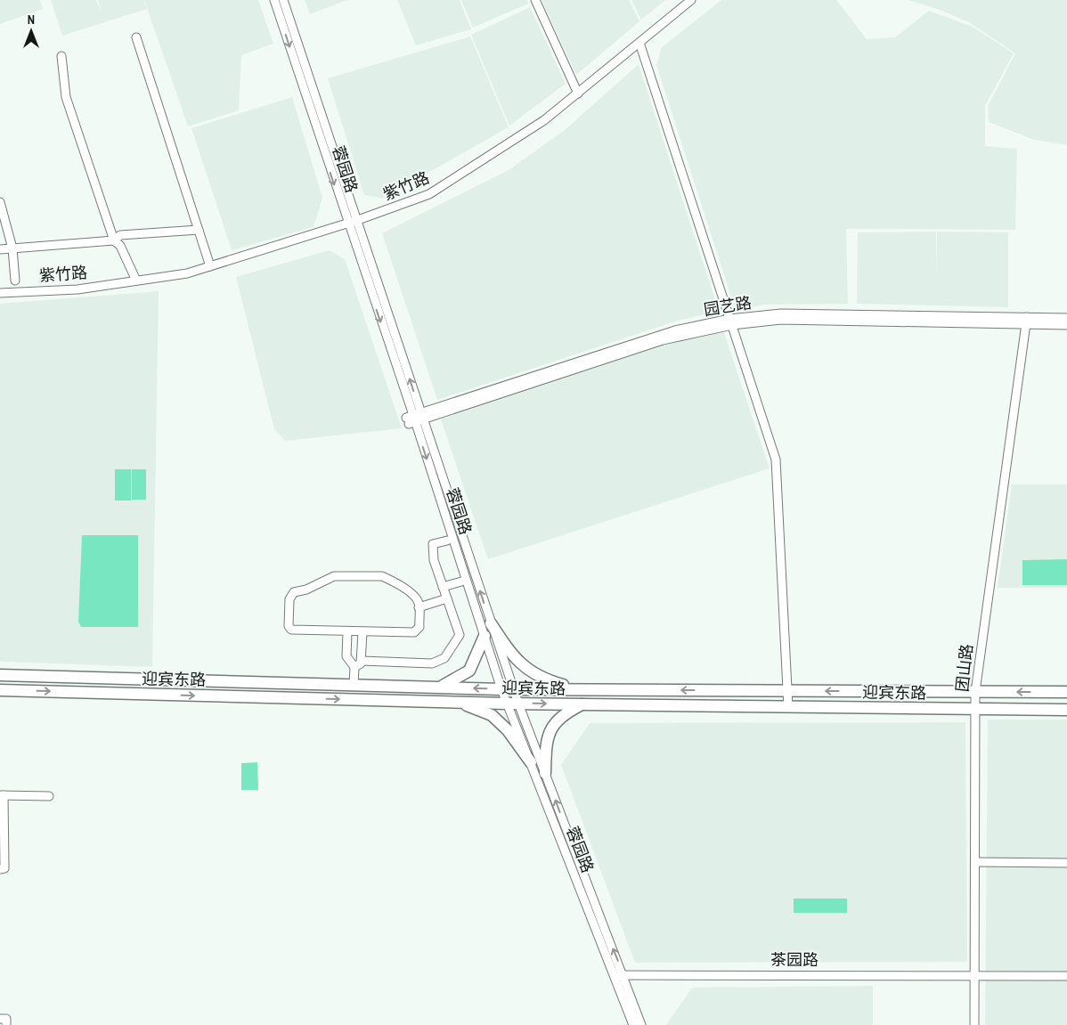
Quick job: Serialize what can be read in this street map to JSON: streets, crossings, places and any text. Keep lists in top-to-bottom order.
{
  "streets": {
    "highway": ["迎宾东路"],
    "street": [
      "蓉园路",
      "紫竹路",
      "园艺路",
      "团山路",
      "茶园路"
    ]
  },
  "crossings": [
    ["蓉园路", "紫竹路"],
    ["蓉园路", "园艺路"],
    ["蓉园路", "迎宾东路"],
    ["蓉园路", "茶园路"],
    ["园艺路", "团山路"],
    ["团山路", "迎宾东路"],
    ["团山路", "茶园路"]
  ],
  "north": "top"
}
